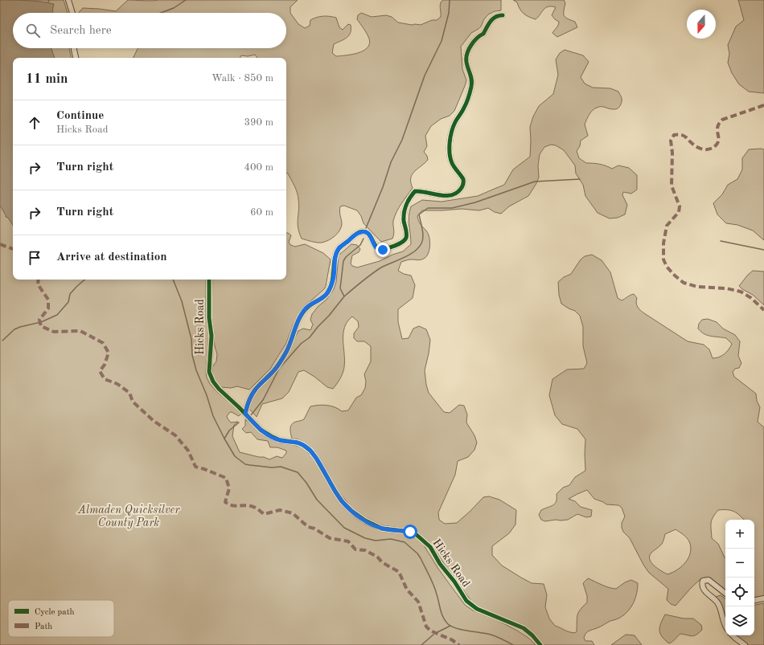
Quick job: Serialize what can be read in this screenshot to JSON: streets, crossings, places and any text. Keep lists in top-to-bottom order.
{
  "streets": {
    "street": ["Hicks Road"]
  },
  "parks": ["Almaden Quicksilver County Park"],
  "legend": ["Cycle path", "Path"],
  "north": "bottom",
  "page": {
    "search": "Search here",
    "heading": ["11 min", "Walk · 850 m"],
    "list": [
      ["Continue", "Hicks Road", "390 m"],
      ["Turn right", "400 m"],
      ["Turn right", "60 m"],
      "Arrive at destination"
    ],
    "map_buttons": ["+", "−"]
  }
}
